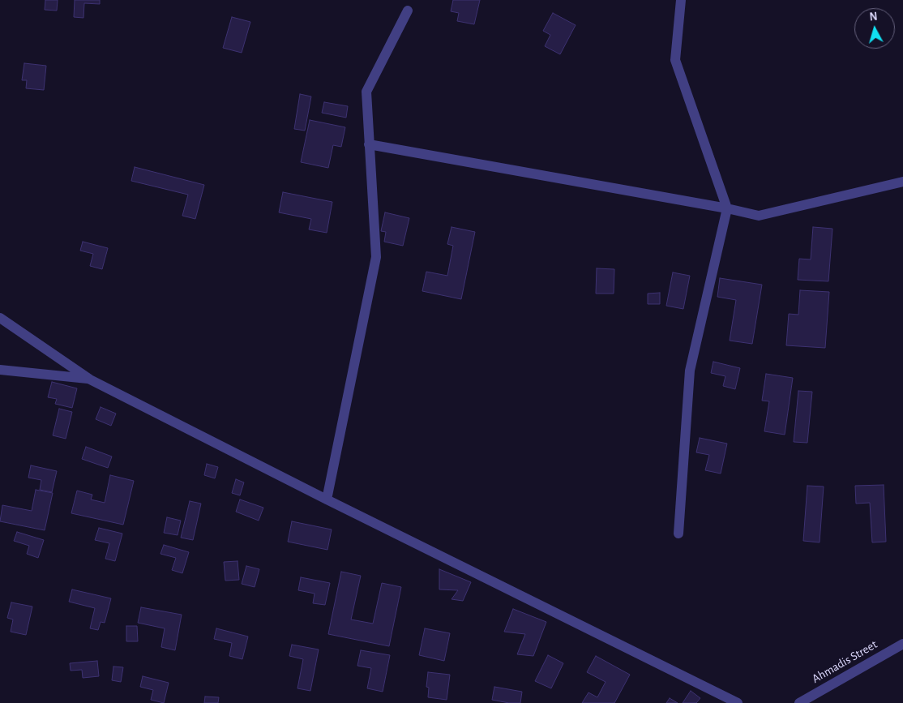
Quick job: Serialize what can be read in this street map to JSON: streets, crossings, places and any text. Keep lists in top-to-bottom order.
{
  "streets": {
    "street": ["Ahmadis Street"]
  },
  "north": "top"
}
